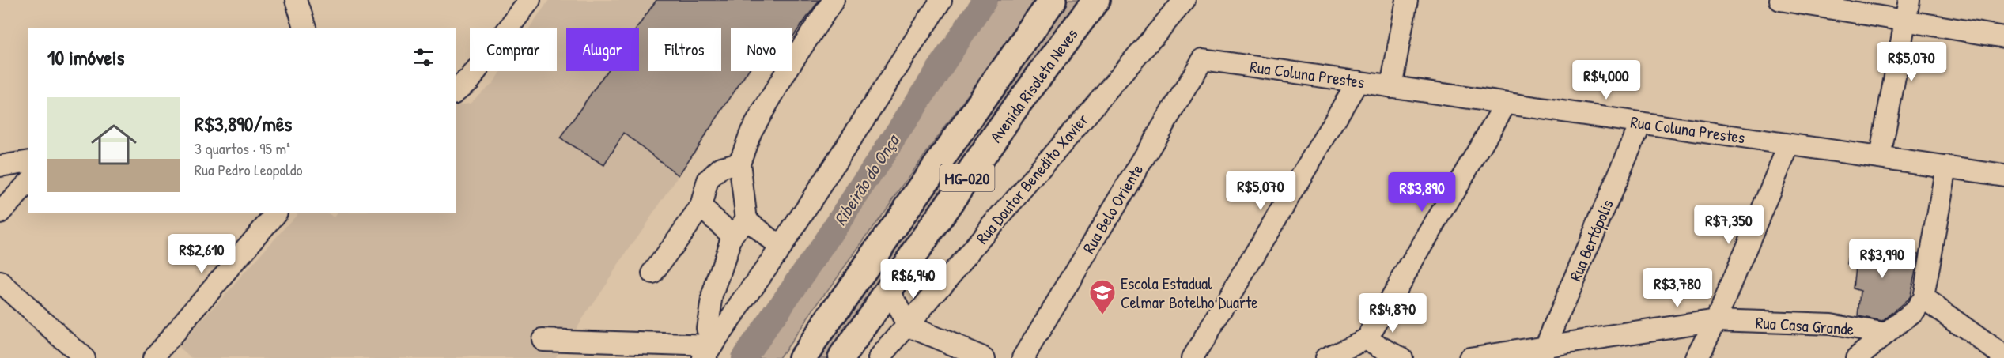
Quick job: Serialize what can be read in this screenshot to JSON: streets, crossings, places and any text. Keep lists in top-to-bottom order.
{
  "streets": {
    "highway": ["Avenida Risoleta Neves", "MG-020"],
    "street": [
      "Rua Coluna Prestes",
      "Rua Doutor Benedito Xavier",
      "Rua Belo Oriente",
      "Rua Bertópolis",
      "Rua Casa Grande"
    ]
  },
  "crossings": [
    ["Rua Coluna Prestes", "Rua Belo Oriente"],
    ["Rua Coluna Prestes", "Rua Bertópolis"],
    ["Rua Bertópolis", "Rua Casa Grande"]
  ],
  "water": ["Ribeirão do Onça"],
  "places": {
    "school or university": ["Escola Estadual Celmar Botelho Duarte"]
  },
  "page": {
    "chip": [
      "Comprar",
      "Alugar",
      "Filtros",
      "Novo"
    ],
    "heading": "10 imóveis",
    "price": [
      "R$5,070",
      "R$4,000",
      "R$5,070",
      "R$3,890",
      "R$7,350",
      "R$2,610",
      "R$3,990",
      "R$6,940",
      "R$3,780",
      "R$4,870"
    ],
    "list": [
      {
        "name": "R$3,890/mês",
        "note": "3 quartos · 95 m² · Rua Pedro Leopoldo"
      }
    ]
  }
}
